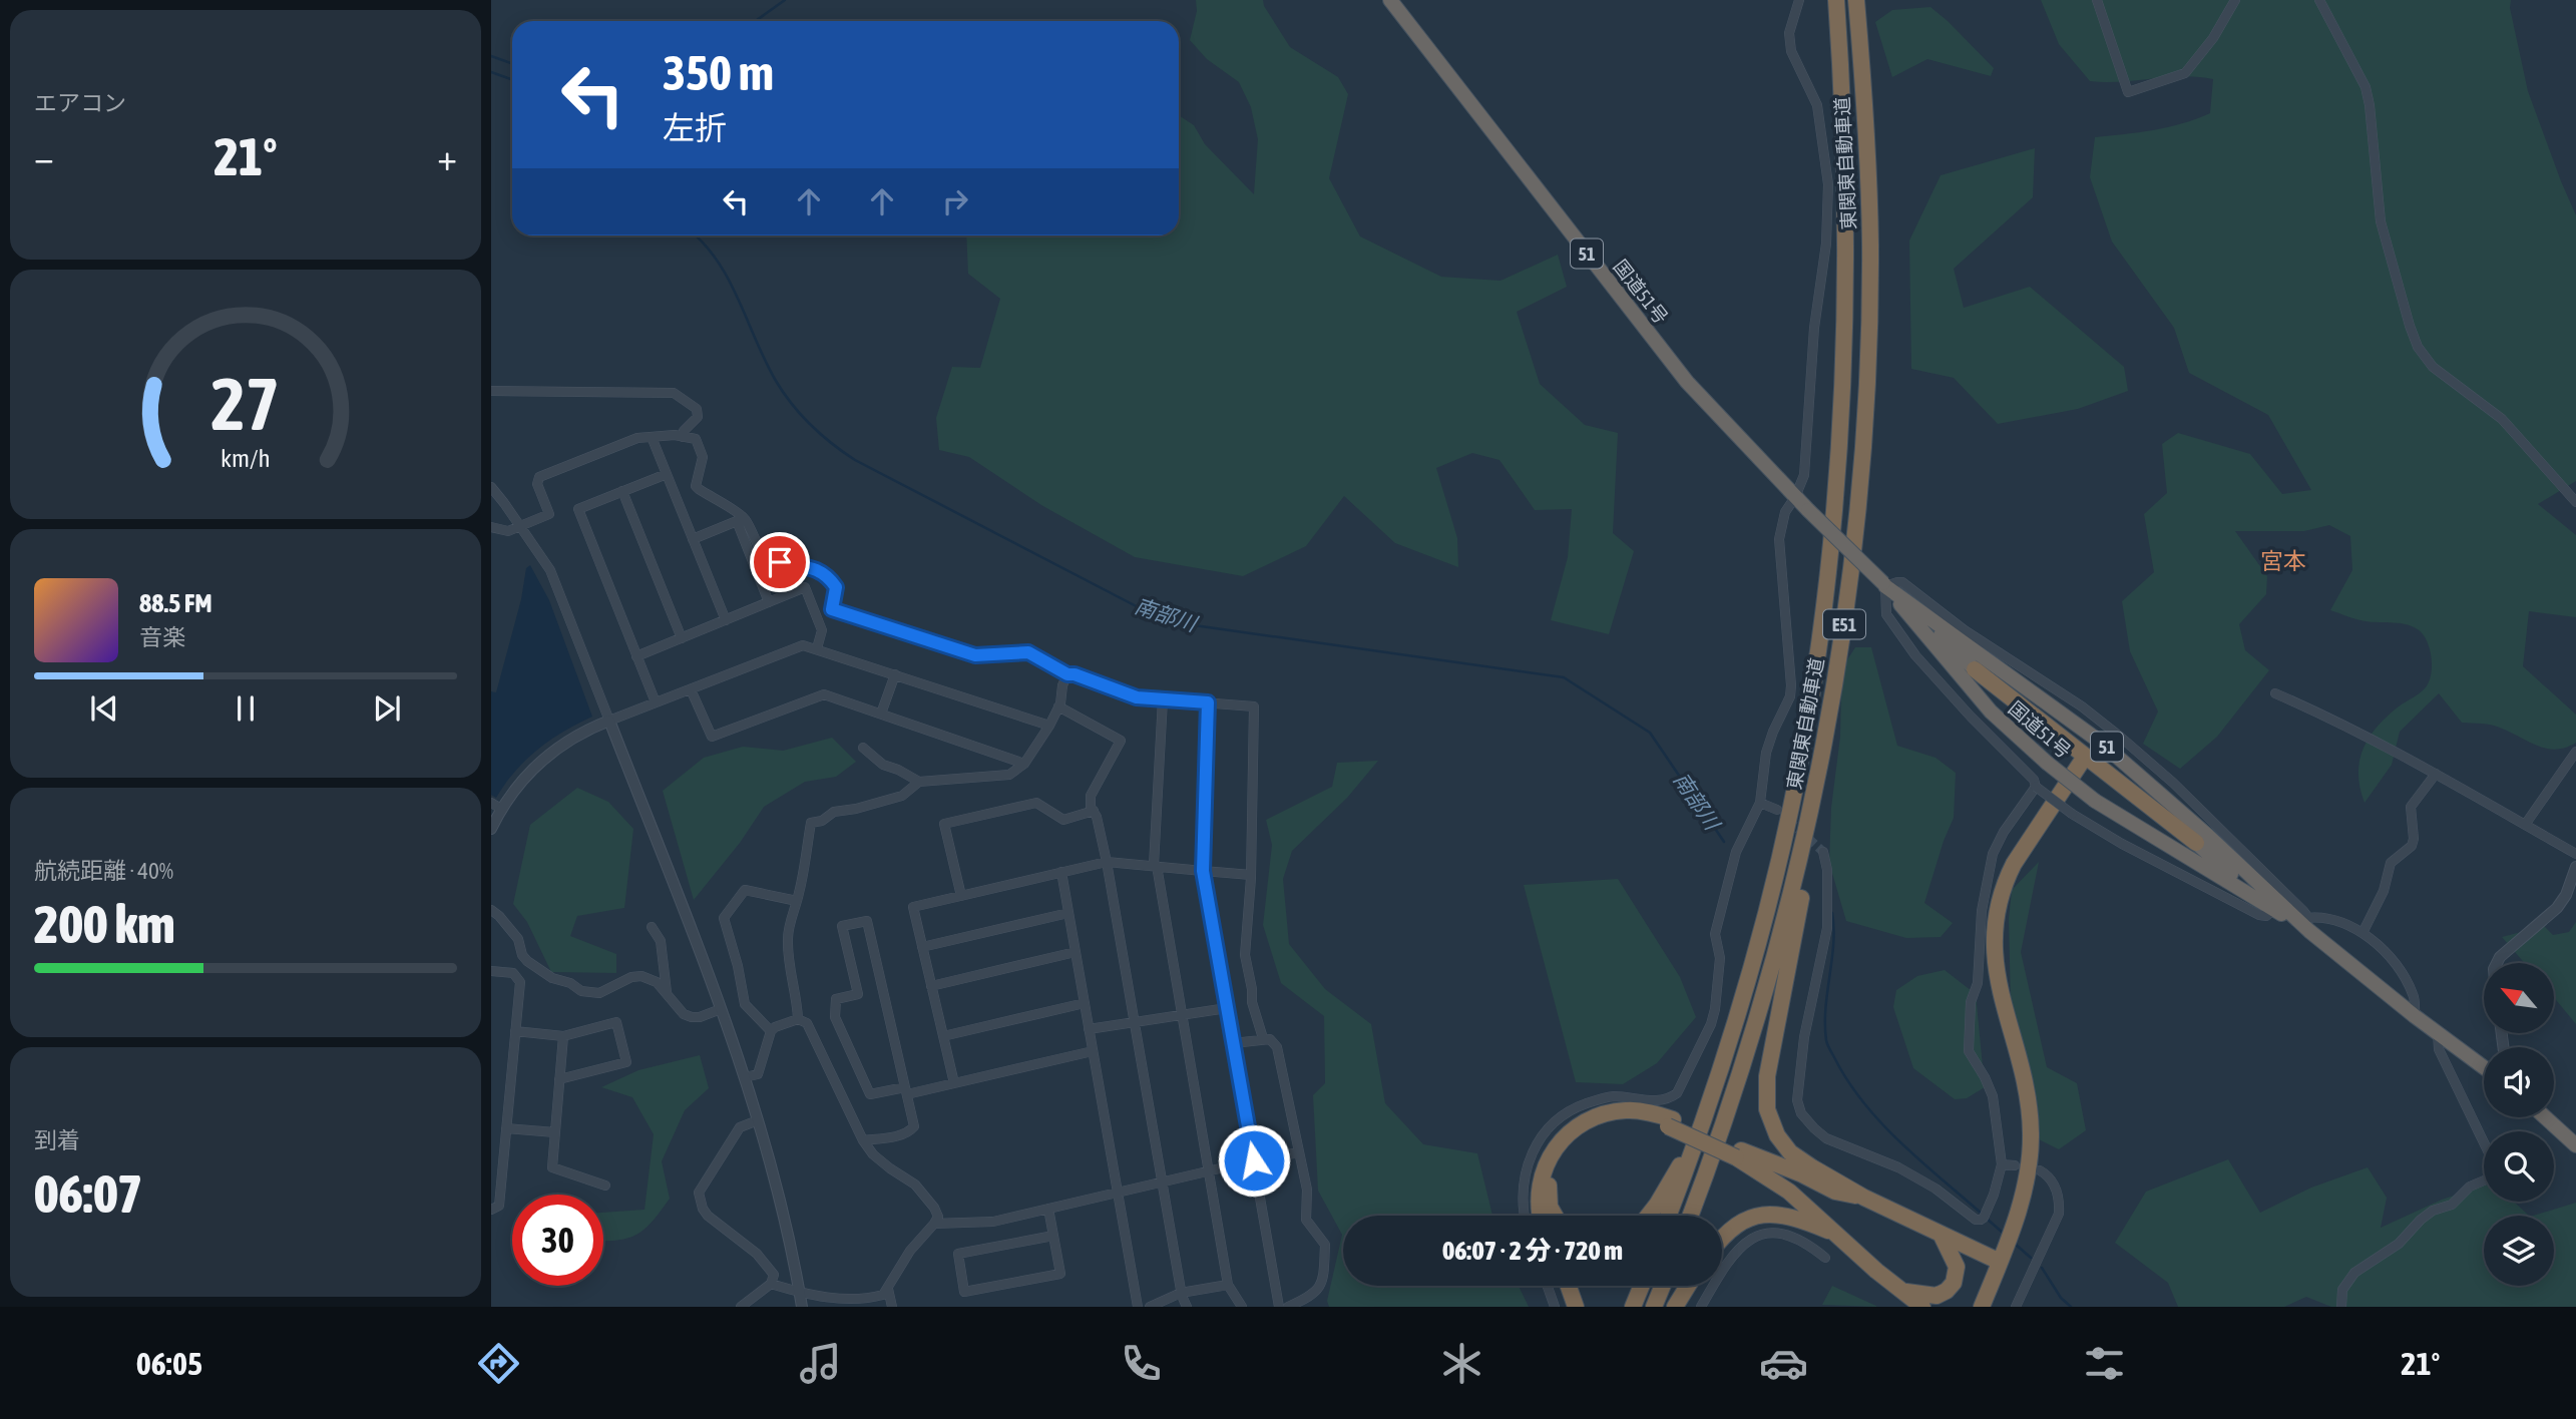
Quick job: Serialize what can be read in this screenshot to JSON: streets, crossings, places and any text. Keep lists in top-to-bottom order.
{
  "streets": {
    "highway": [
      "東関東自動車道",
      "51",
      "国道51号",
      "E51"
    ]
  },
  "districts": ["宮本"],
  "water": ["南部川"],
  "north": "top left",
  "page": {
    "tile": [
      "エアコン",
      ["航続距離 · 40%", "200 km"],
      ["到着", "06:07"]
    ],
    "turn": ["350 m", "左折"],
    "heat": ["−", "21°", "+"],
    "song": ["88.5 FM", "音楽"],
    "limit": "30",
    "trip": "06:07 · 2 分 · 720 m",
    "tabs": ["06:05", "21°"],
    "gauge": ["27", "km/h"]
  }
}
